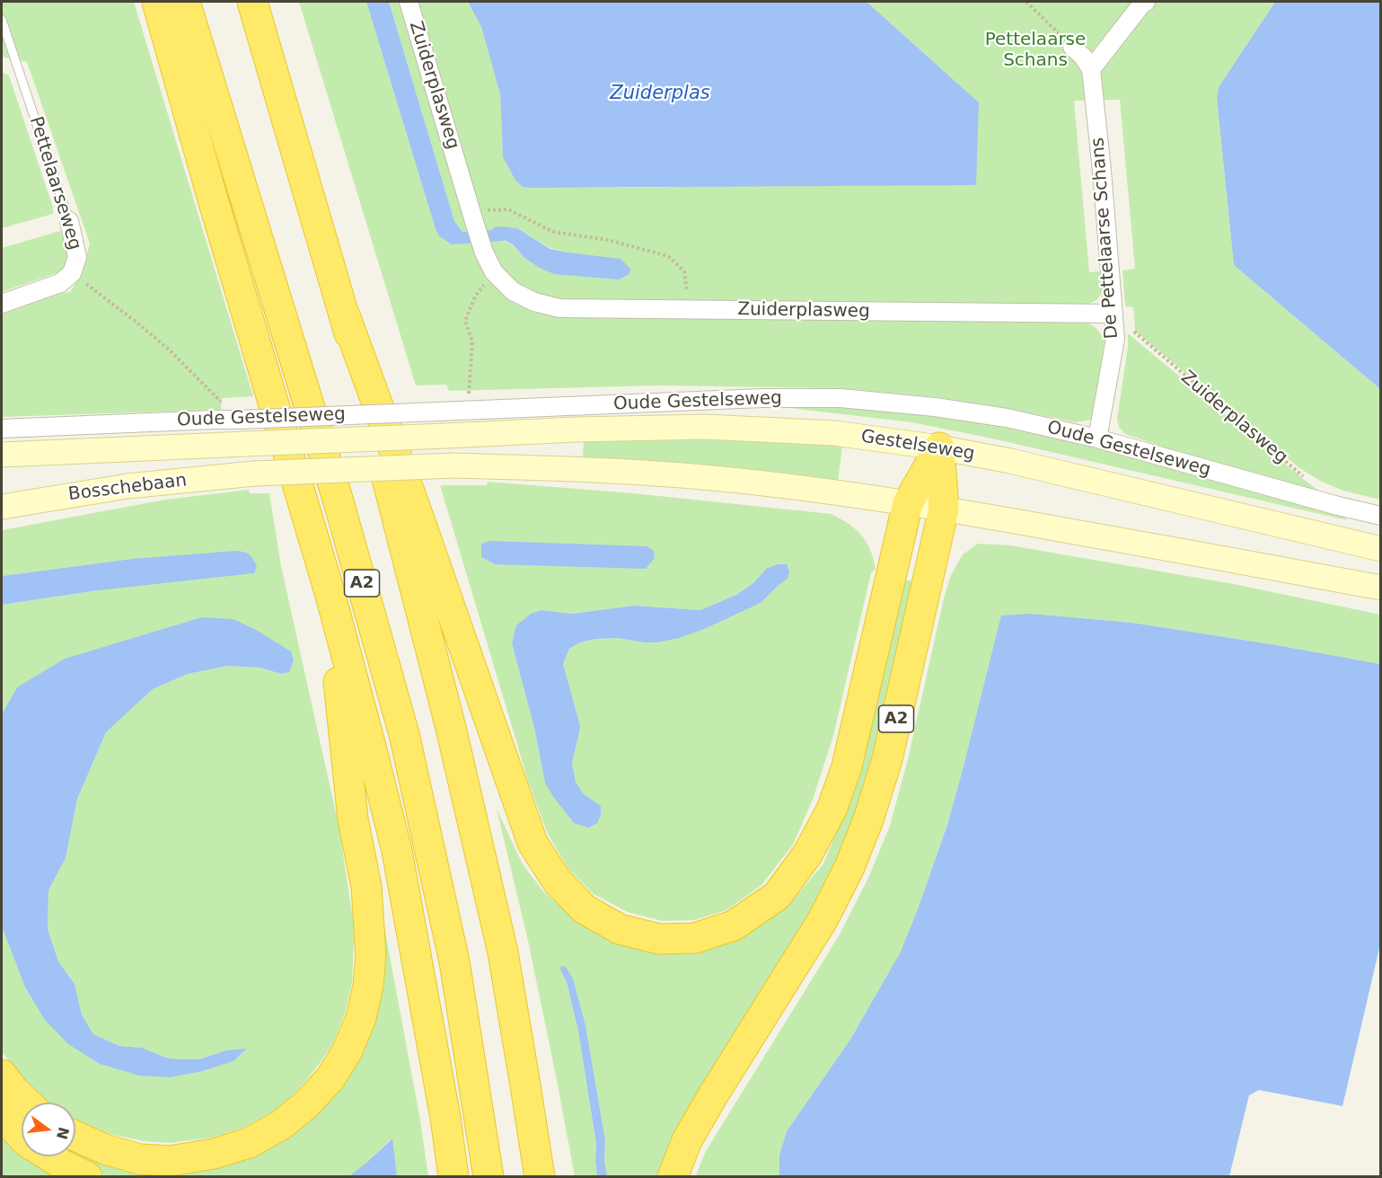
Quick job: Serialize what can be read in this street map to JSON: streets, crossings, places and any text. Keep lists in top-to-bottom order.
{
  "streets": {
    "highway": ["A2"],
    "main road": ["Gestelseweg", "Bosschebaan"],
    "street": [
      "Zuiderplasweg",
      "Pettelaarseweg",
      "De Pettelaarse Schans",
      "Oude Gestelseweg"
    ]
  },
  "crossings": [
    ["Zuiderplasweg", "De Pettelaarse Schans"],
    ["De Pettelaarse Schans", "Oude Gestelseweg"],
    ["Gestelseweg", "Bosschebaan"],
    ["Bosschebaan", "A2"]
  ],
  "water": ["Zuiderplas"],
  "parks": ["Pettelaarse Schans"],
  "north": "right"
}
